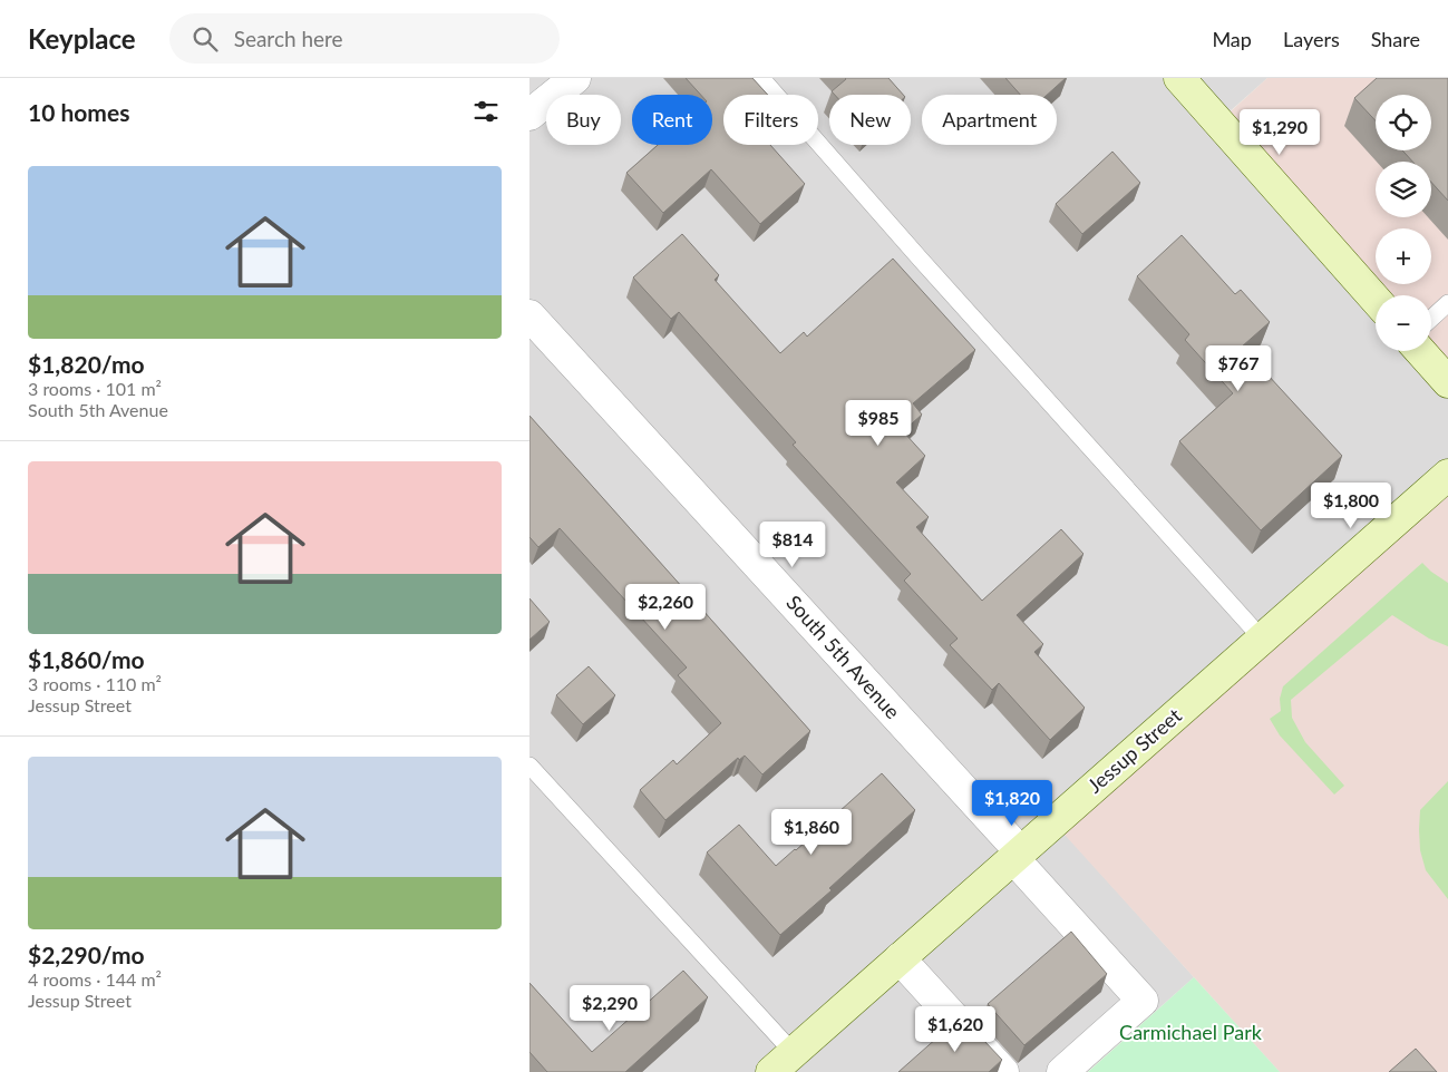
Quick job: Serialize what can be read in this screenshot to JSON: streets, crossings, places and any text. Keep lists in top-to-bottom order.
{
  "streets": {
    "street": ["South 5th Avenue", "Jessup Street"]
  },
  "crossings": [
    ["South 5th Avenue", "Jessup Street"]
  ],
  "parks": ["Carmichael Park"],
  "page": {
    "header": "Keyplace",
    "search": "Search here",
    "nav": ["Map", "Layers", "Share"],
    "heading": "10 homes",
    "map_buttons": ["+", "−"],
    "chip": [
      "Buy",
      "Rent",
      "Filters",
      "New",
      "Apartment"
    ],
    "price": [
      "$1,290",
      "$767",
      "$985",
      "$1,800",
      "$814",
      "$2,260",
      "$1,820",
      "$1,860",
      "$2,290",
      "$1,620"
    ],
    "list": [
      {
        "name": "$1,820/mo",
        "note": "3 rooms · 101 m² · South 5th Avenue"
      },
      {
        "name": "$1,860/mo",
        "note": "3 rooms · 110 m² · Jessup Street"
      },
      {
        "name": "$2,290/mo",
        "note": "4 rooms · 144 m² · Jessup Street"
      }
    ]
  }
}
